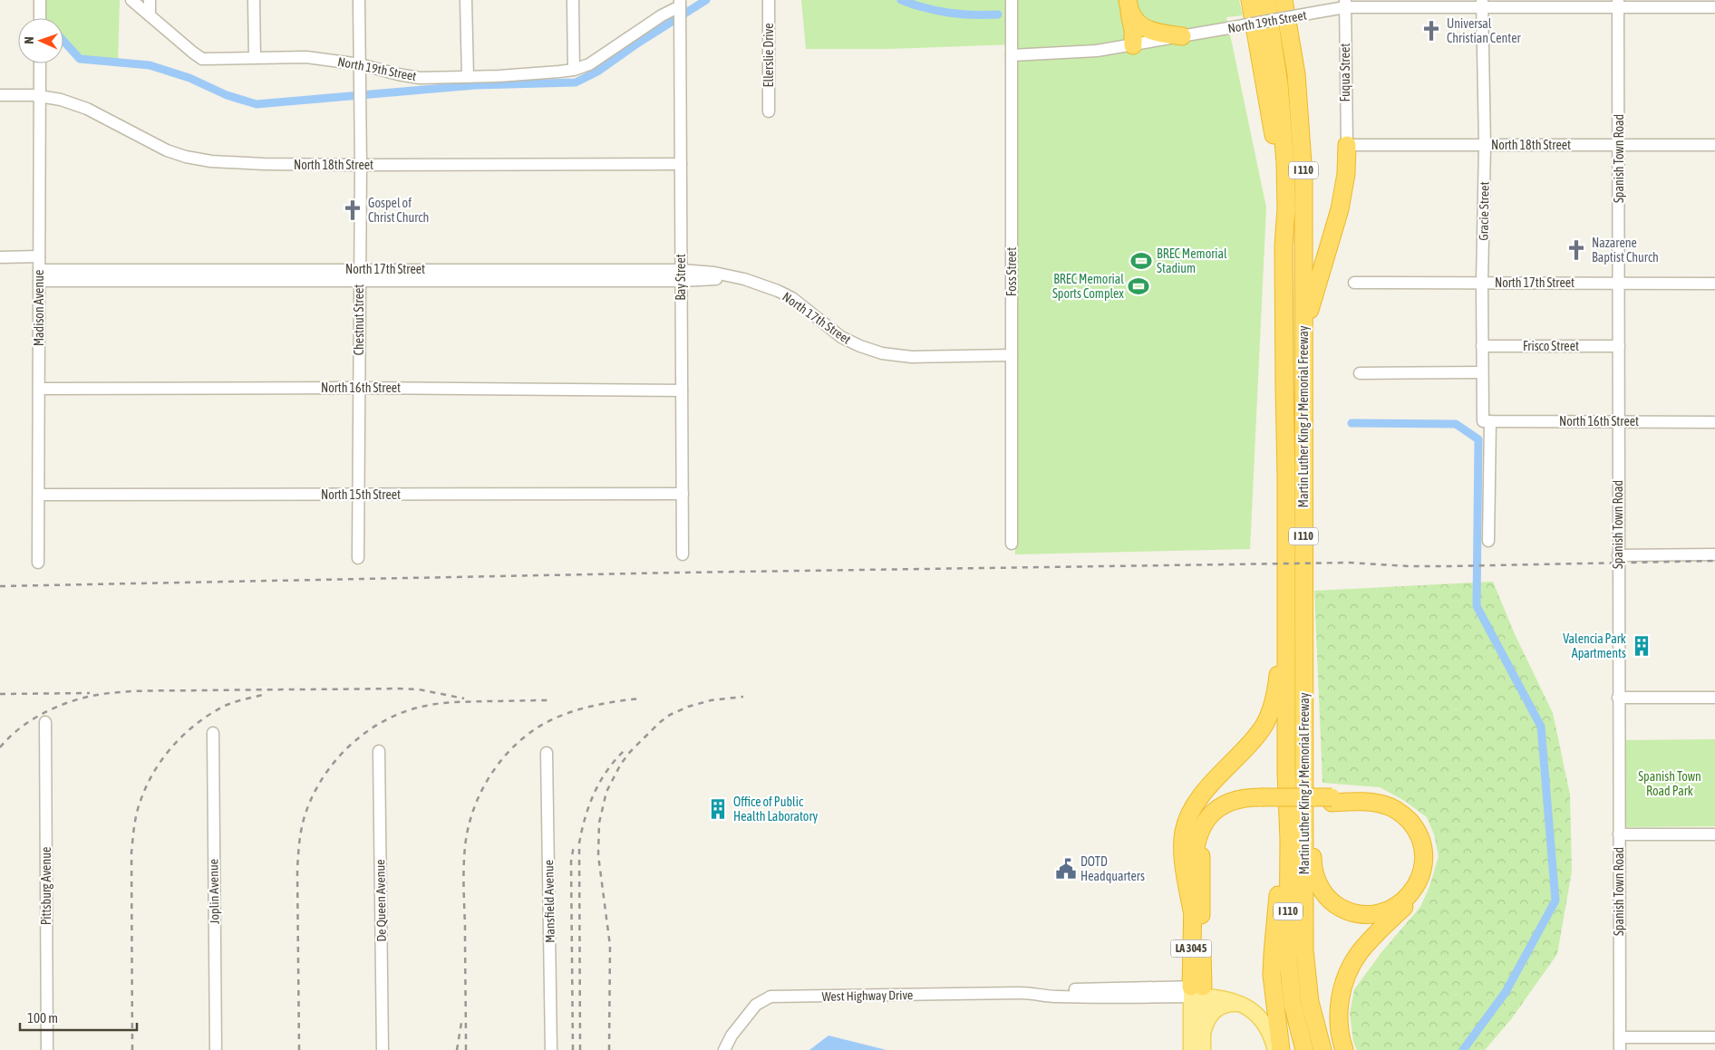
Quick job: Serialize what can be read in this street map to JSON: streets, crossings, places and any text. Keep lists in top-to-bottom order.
{
  "streets": {
    "highway": ["I 110", "Martin Luther King Jr Memorial Freeway", "LA 3045"],
    "street": [
      "North 19th Street",
      "Ellerslie Drive",
      "Fuqua Street",
      "North 18th Street",
      "Spanish Town Road",
      "Gracie Street",
      "North 17th Street",
      "Foss Street",
      "Bay Street",
      "Madison Avenue",
      "Chestnut Street",
      "Frisco Street",
      "North 16th Street",
      "North 15th Street",
      "Pittsburg Avenue",
      "Joplin Avenue",
      "De Queen Avenue",
      "Mansfield Avenue",
      "West Highway Drive"
    ]
  },
  "crossings": [
    ["North 19th Street", "Fuqua Street"],
    ["North 19th Street", "Spanish Town Road"],
    ["North 19th Street", "Gracie Street"],
    ["North 19th Street", "Foss Street"],
    ["North 19th Street", "Bay Street"],
    ["North 19th Street", "Chestnut Street"],
    ["Fuqua Street", "North 18th Street"],
    ["North 18th Street", "Spanish Town Road"],
    ["North 18th Street", "Gracie Street"],
    ["North 18th Street", "Bay Street"],
    ["North 18th Street", "Madison Avenue"],
    ["North 18th Street", "Chestnut Street"],
    ["Spanish Town Road", "North 17th Street"],
    ["Spanish Town Road", "Frisco Street"],
    ["Spanish Town Road", "North 16th Street"],
    ["Gracie Street", "North 17th Street"],
    ["Gracie Street", "Frisco Street"],
    ["Gracie Street", "North 16th Street"],
    ["North 17th Street", "Foss Street"],
    ["North 17th Street", "Bay Street"],
    ["North 17th Street", "Madison Avenue"],
    ["North 17th Street", "Chestnut Street"],
    ["Bay Street", "North 16th Street"],
    ["Bay Street", "North 15th Street"],
    ["Madison Avenue", "North 16th Street"],
    ["Madison Avenue", "North 15th Street"],
    ["Chestnut Street", "North 16th Street"],
    ["Chestnut Street", "North 15th Street"],
    ["LA 3045", "West Highway Drive"]
  ],
  "parks": ["Spanish Town Road Park"],
  "places": {
    "church": ["Universal Christian Center", "Gospel of Christ Church", "Nazarene Baptist Church"],
    "sports": ["BREC Memorial Stadium", "BREC Memorial Sports Complex"],
    "building": ["Valencia Park Apartments", "Office of Public Health Laboratory"],
    "public building": ["DOTD Headquarters"]
  },
  "scale_bar": "100 m",
  "north": "left"
}
